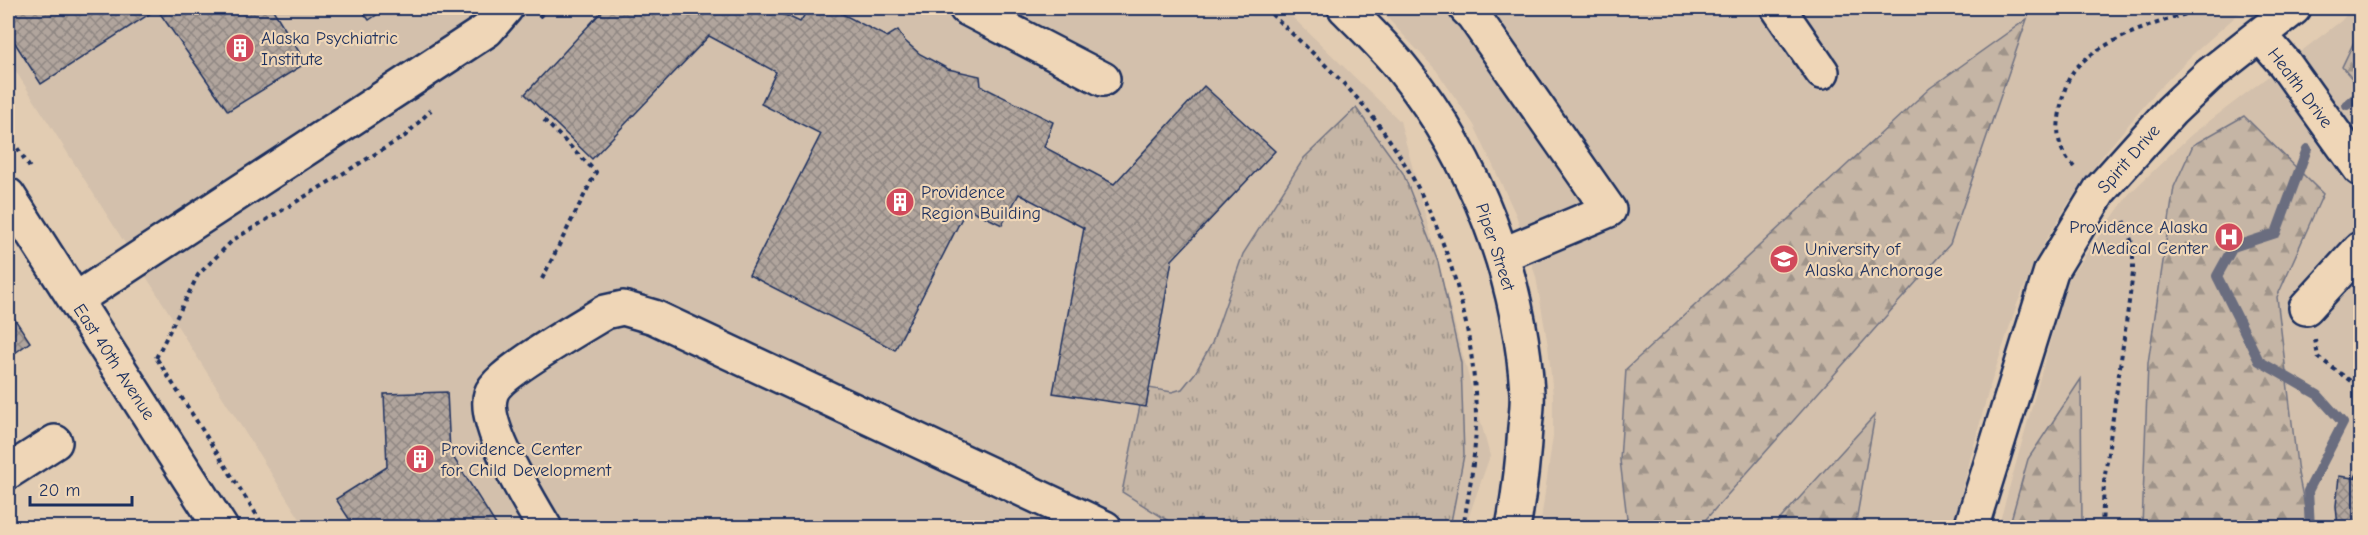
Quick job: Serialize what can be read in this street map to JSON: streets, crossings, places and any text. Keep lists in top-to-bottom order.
{
  "streets": {
    "street": [
      "Health Drive",
      "Spirit Drive",
      "Piper Street",
      "East 40th Avenue"
    ]
  },
  "crossings": [
    ["Health Drive", "Spirit Drive"]
  ],
  "places": {
    "building": ["Alaska Psychiatric Institute", "Providence Region Building", "Providence Center for Child Development"],
    "hospital": ["Providence Alaska Medical Center"],
    "school or university": ["University of Alaska Anchorage"]
  },
  "scale_bar": "20 m"
}
